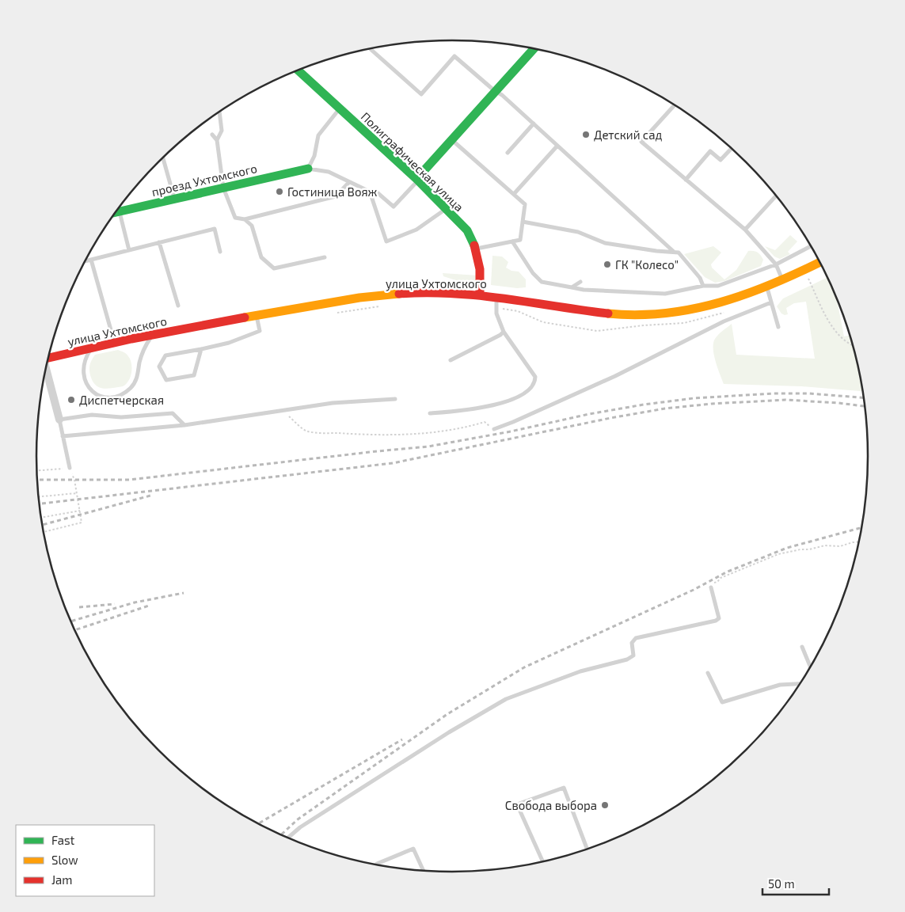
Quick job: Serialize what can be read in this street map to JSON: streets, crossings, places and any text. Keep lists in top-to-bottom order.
{
  "streets": {
    "street": ["Полиграфическая улица", "проезд Ухтомского", "улица Ухтомского"]
  },
  "crossings": [
    ["Полиграфическая улица", "улица Ухтомского"]
  ],
  "places": [
    "Детский сад",
    "Гостиница Вояж",
    "ГК \"Колесо\"",
    "Диспетчерская",
    "Свобода выбора"
  ],
  "legend": ["Fast", "Slow", "Jam"],
  "scale_bar": "50 m"
}
